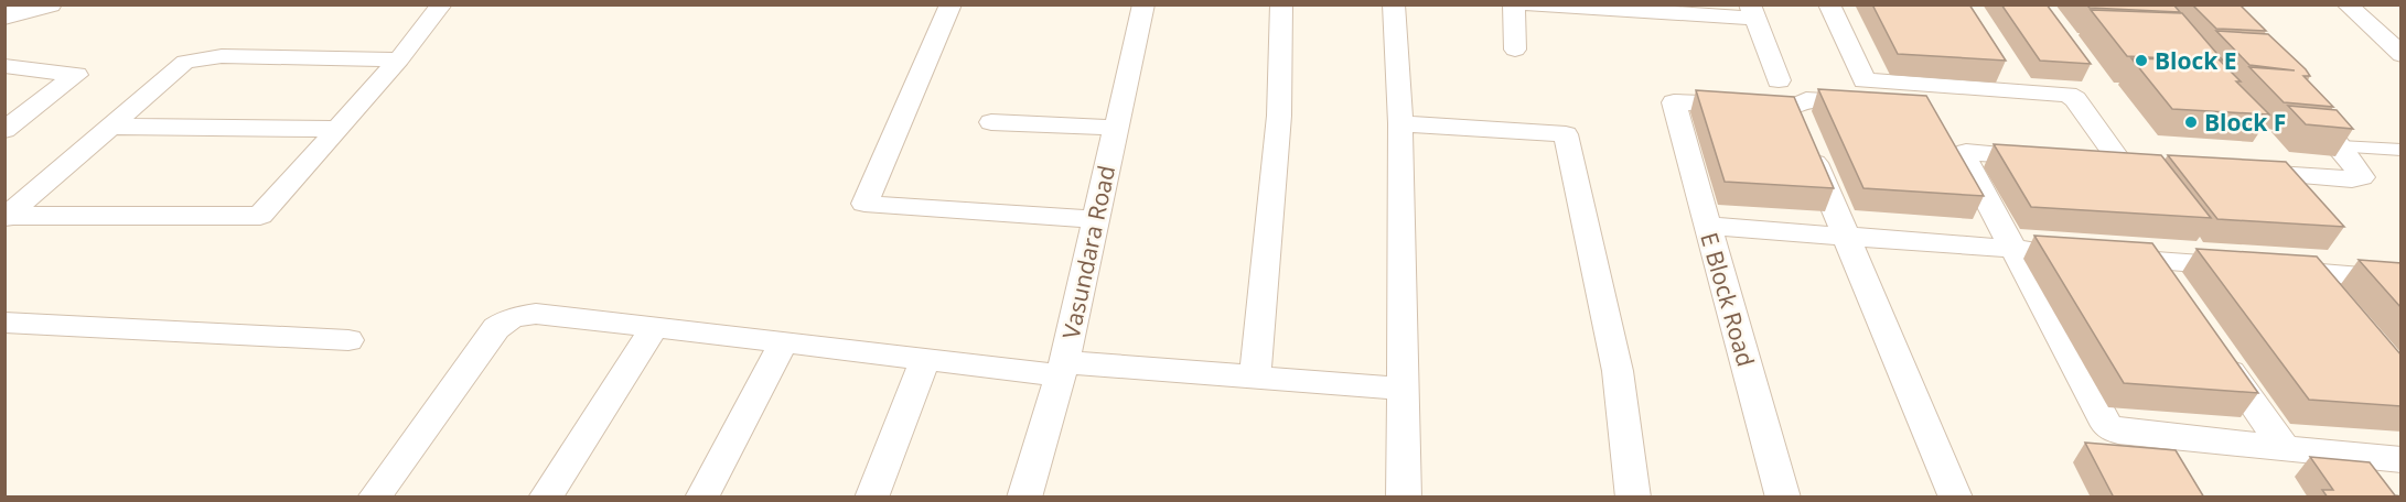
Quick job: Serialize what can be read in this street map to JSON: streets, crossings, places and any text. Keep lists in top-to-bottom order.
{
  "streets": {
    "street": ["Vasundara Road", "E Block Road"]
  },
  "places": ["Block E", "Block F"]
}
